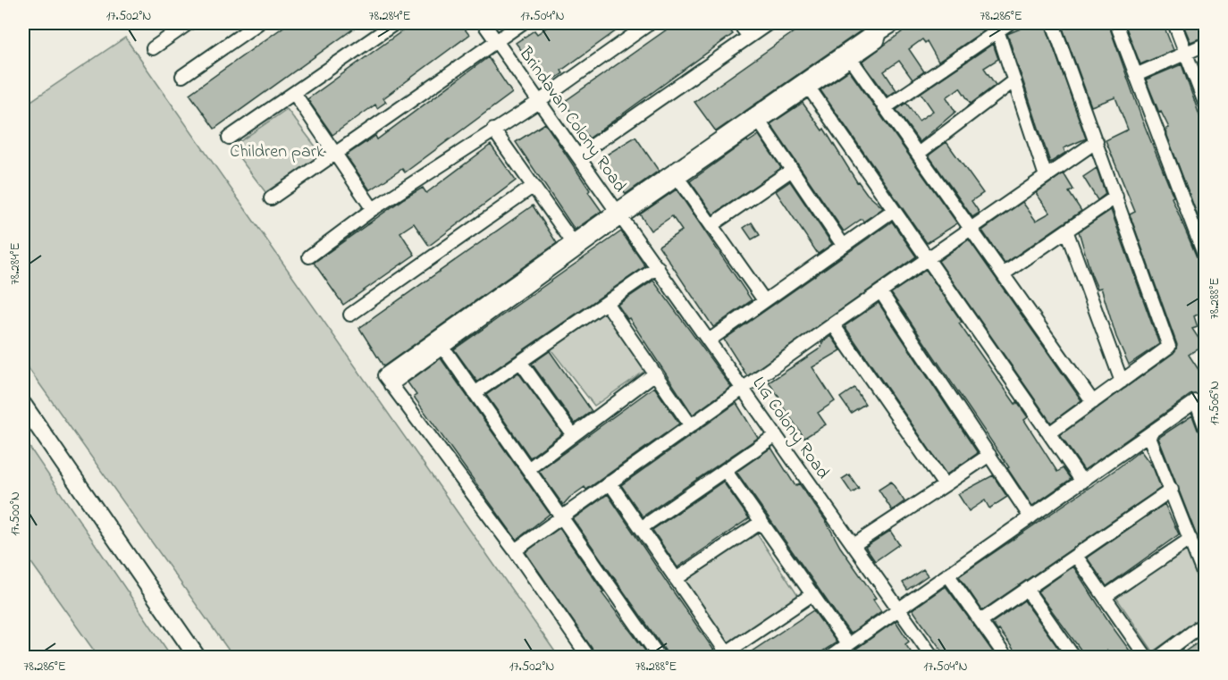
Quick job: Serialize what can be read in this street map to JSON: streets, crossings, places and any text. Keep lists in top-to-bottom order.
{
  "streets": {
    "street": ["Brindavan Colony Road", "LIG Colony Road"]
  },
  "crossings": [
    ["Brindavan Colony Road", "LIG Colony Road"]
  ],
  "parks": ["Children park"],
  "coordinates": [
    "17.502°N",
    "78.284°E",
    "17.504°N",
    "78.286°E",
    "78.288°E",
    "17.506°N",
    "17.500°N"
  ]
}
